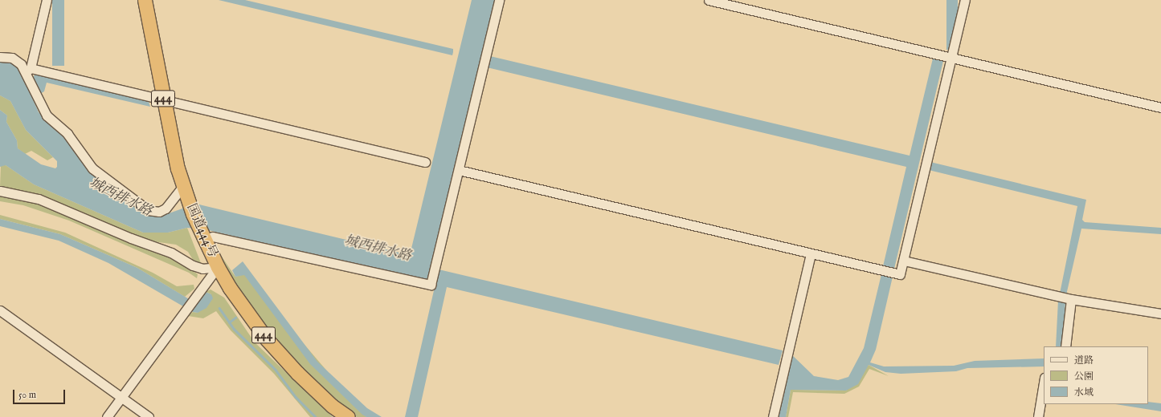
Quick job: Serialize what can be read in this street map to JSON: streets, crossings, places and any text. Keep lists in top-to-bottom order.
{
  "streets": {
    "highway": ["444", "国道444号"]
  },
  "water": ["城西排水路"],
  "legend": ["道路", "公園", "水域"],
  "scale_bar": "50 m"
}
